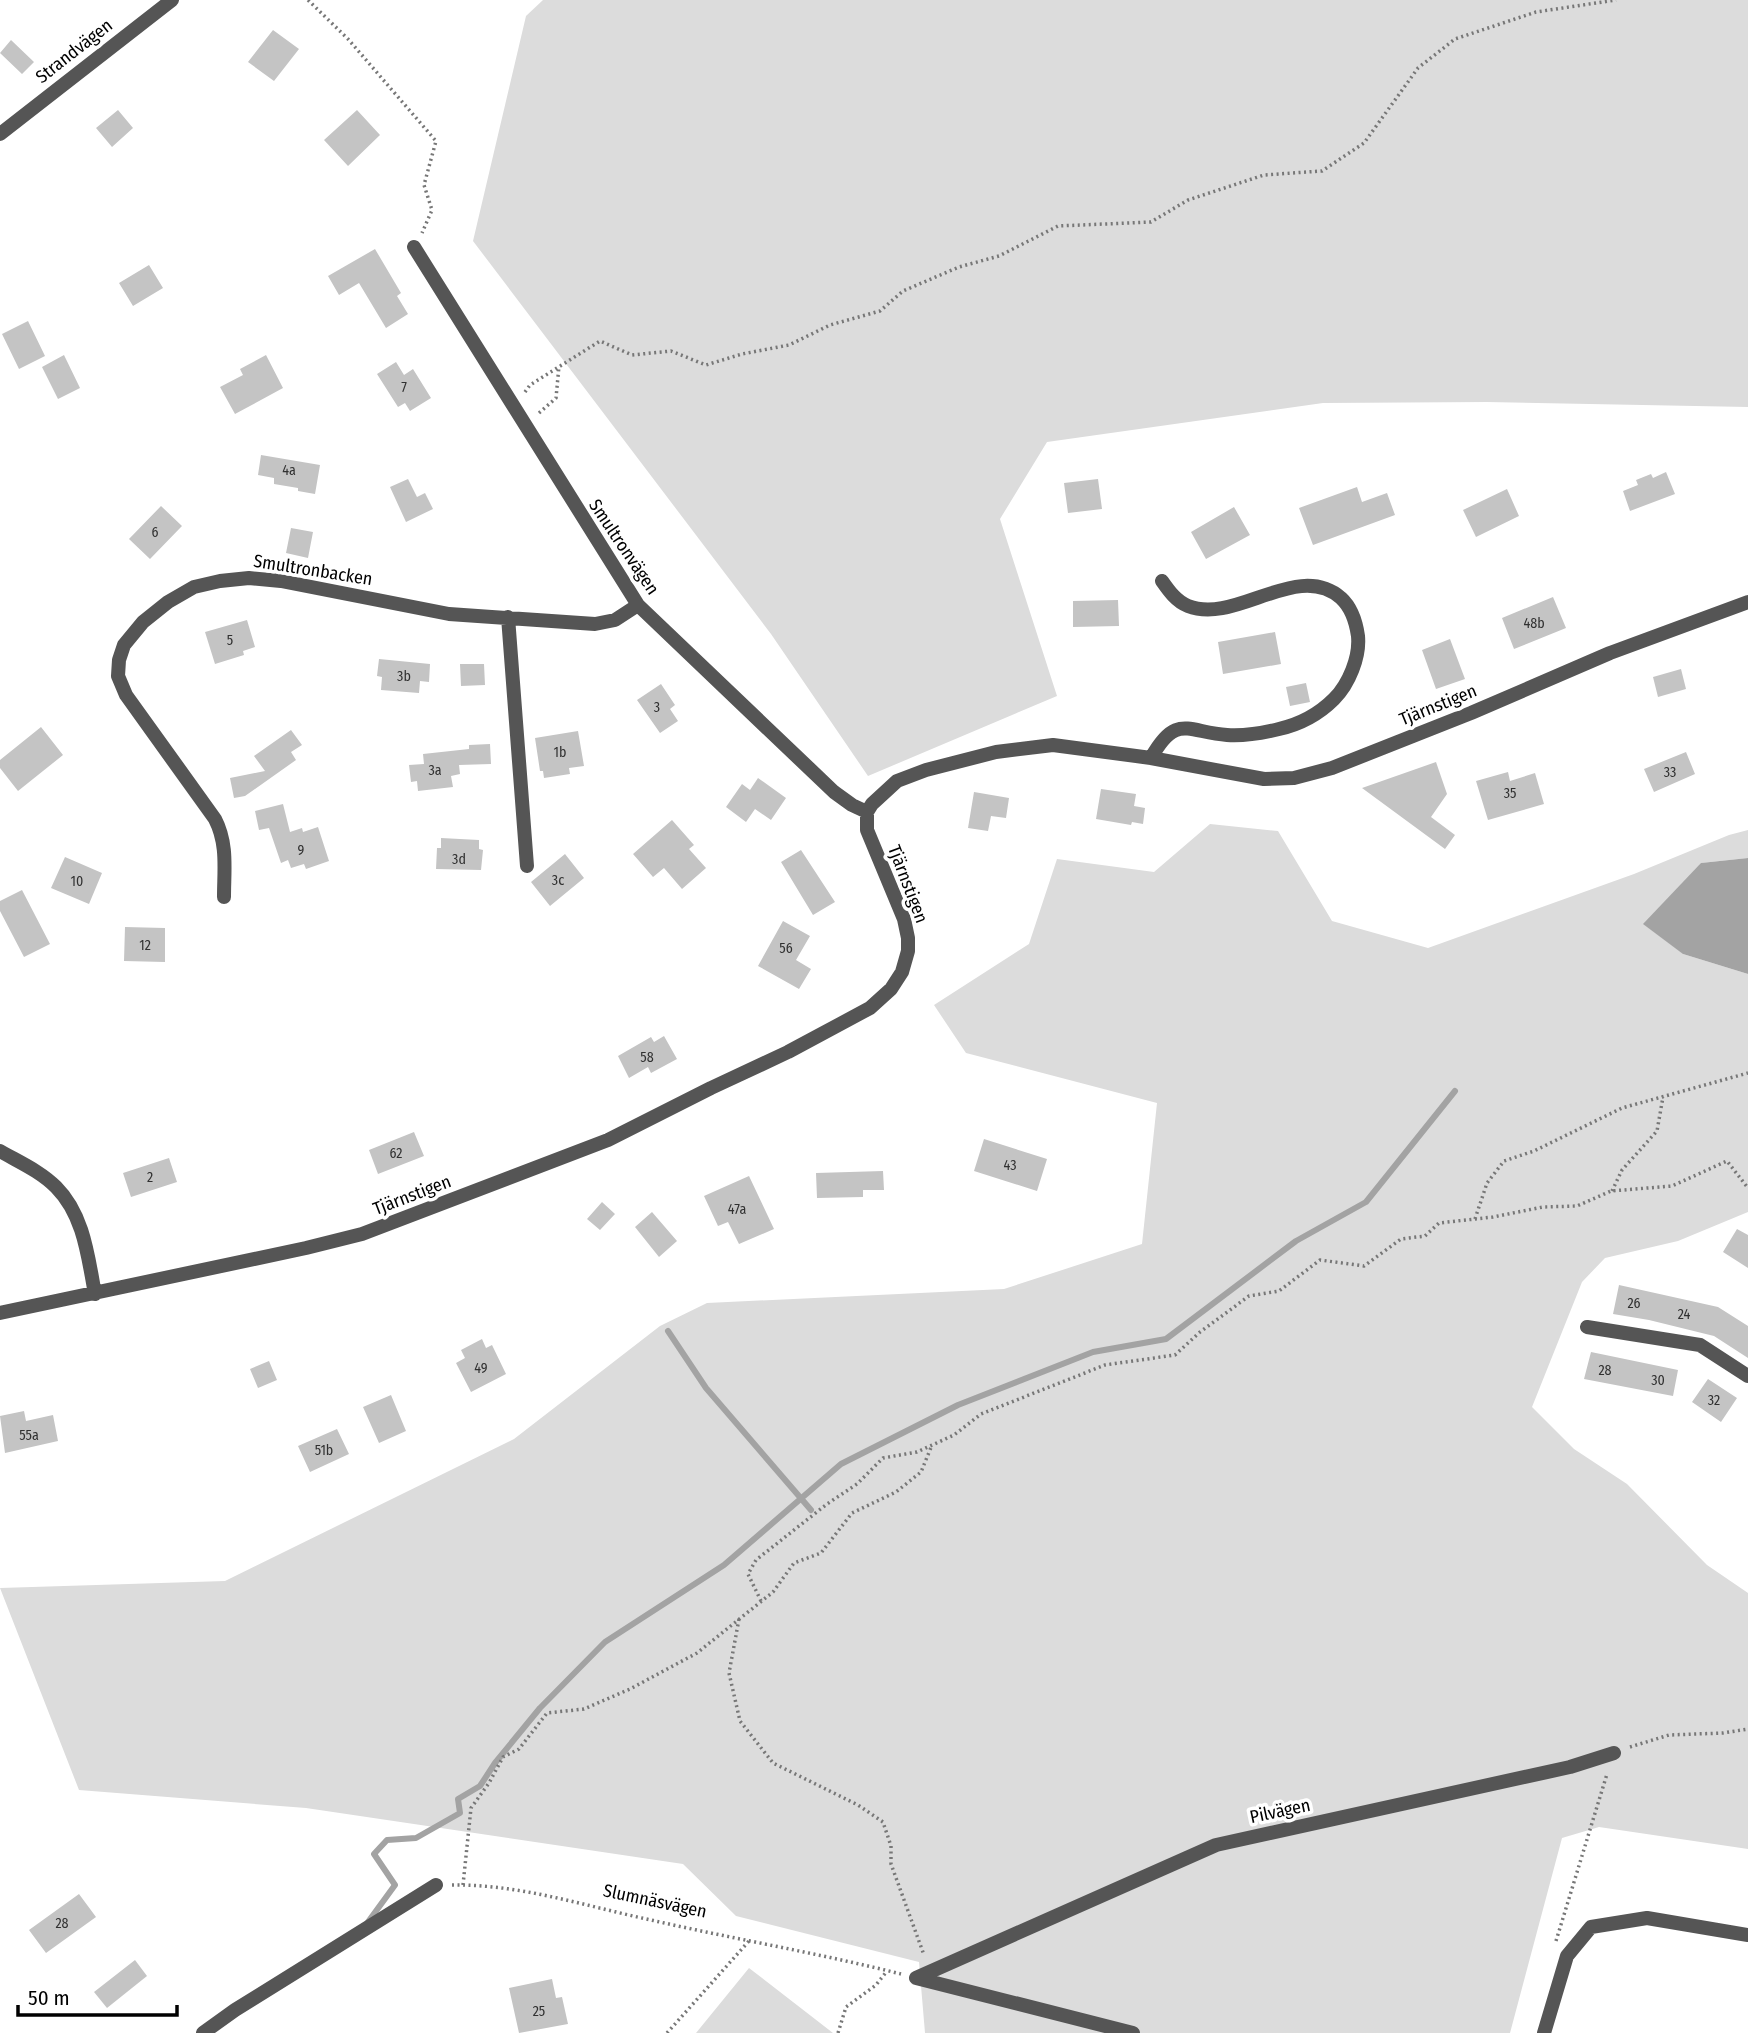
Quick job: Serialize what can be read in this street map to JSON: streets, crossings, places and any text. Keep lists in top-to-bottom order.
{
  "streets": {
    "street": [
      "Strandvägen",
      "Smultronvägen",
      "Smultronbacken",
      "Tjärnstigen",
      "Pilvägen"
    ],
    "path": ["Slumnäsvägen"]
  },
  "crossings": [
    ["Smultronvägen", "Smultronbacken"],
    ["Smultronvägen", "Tjärnstigen"],
    ["Pilvägen", "Slumnäsvägen"]
  ],
  "house_numbers": [
    "7",
    "4a",
    "6",
    "48b",
    "5",
    "3b",
    "3",
    "1b",
    "3a",
    "33",
    "35",
    "9",
    "3d",
    "3c",
    "10",
    "12",
    "56",
    "58",
    "62",
    "43",
    "2",
    "47a",
    "26",
    "24",
    "49",
    "28",
    "30",
    "32",
    "55a",
    "51b",
    "28",
    "25"
  ],
  "scale_bar": "50 m"
}
